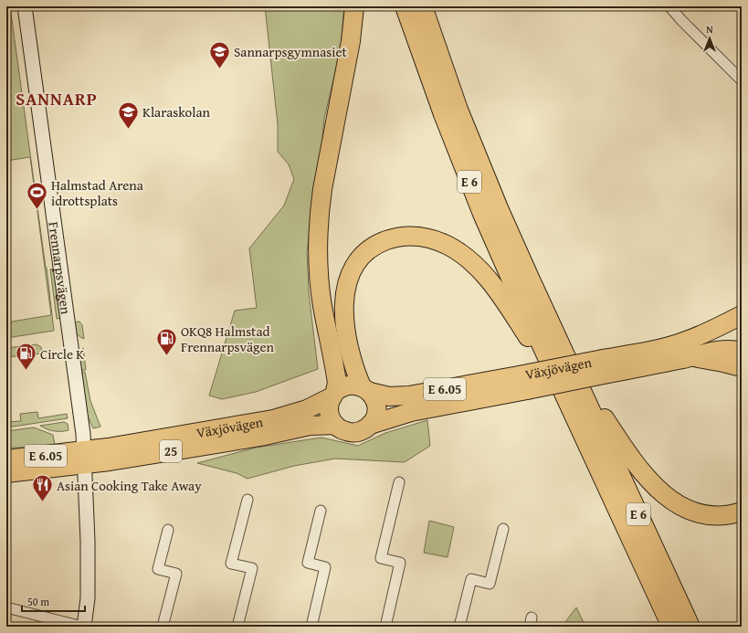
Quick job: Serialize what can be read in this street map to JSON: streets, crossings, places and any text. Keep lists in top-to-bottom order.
{
  "streets": {
    "highway": [
      "E 6",
      "Växjövägen",
      "E 6.05",
      "25"
    ],
    "street": ["Frennarpsvägen"]
  },
  "crossings": [
    ["Frennarpsvägen", "Växjövägen"]
  ],
  "districts": ["SANNARP"],
  "places": {
    "school or university": ["Sannarpsgymnasiet", "Klaraskolan"],
    "sports": ["Halmstad Arena idrottsplats"],
    "fuel station": ["OKQ8 Halmstad Frennarpsvägen", "Circle K"],
    "restaurant": ["Asian Cooking Take Away"]
  },
  "scale_bar": "50 m",
  "north": "top"
}
